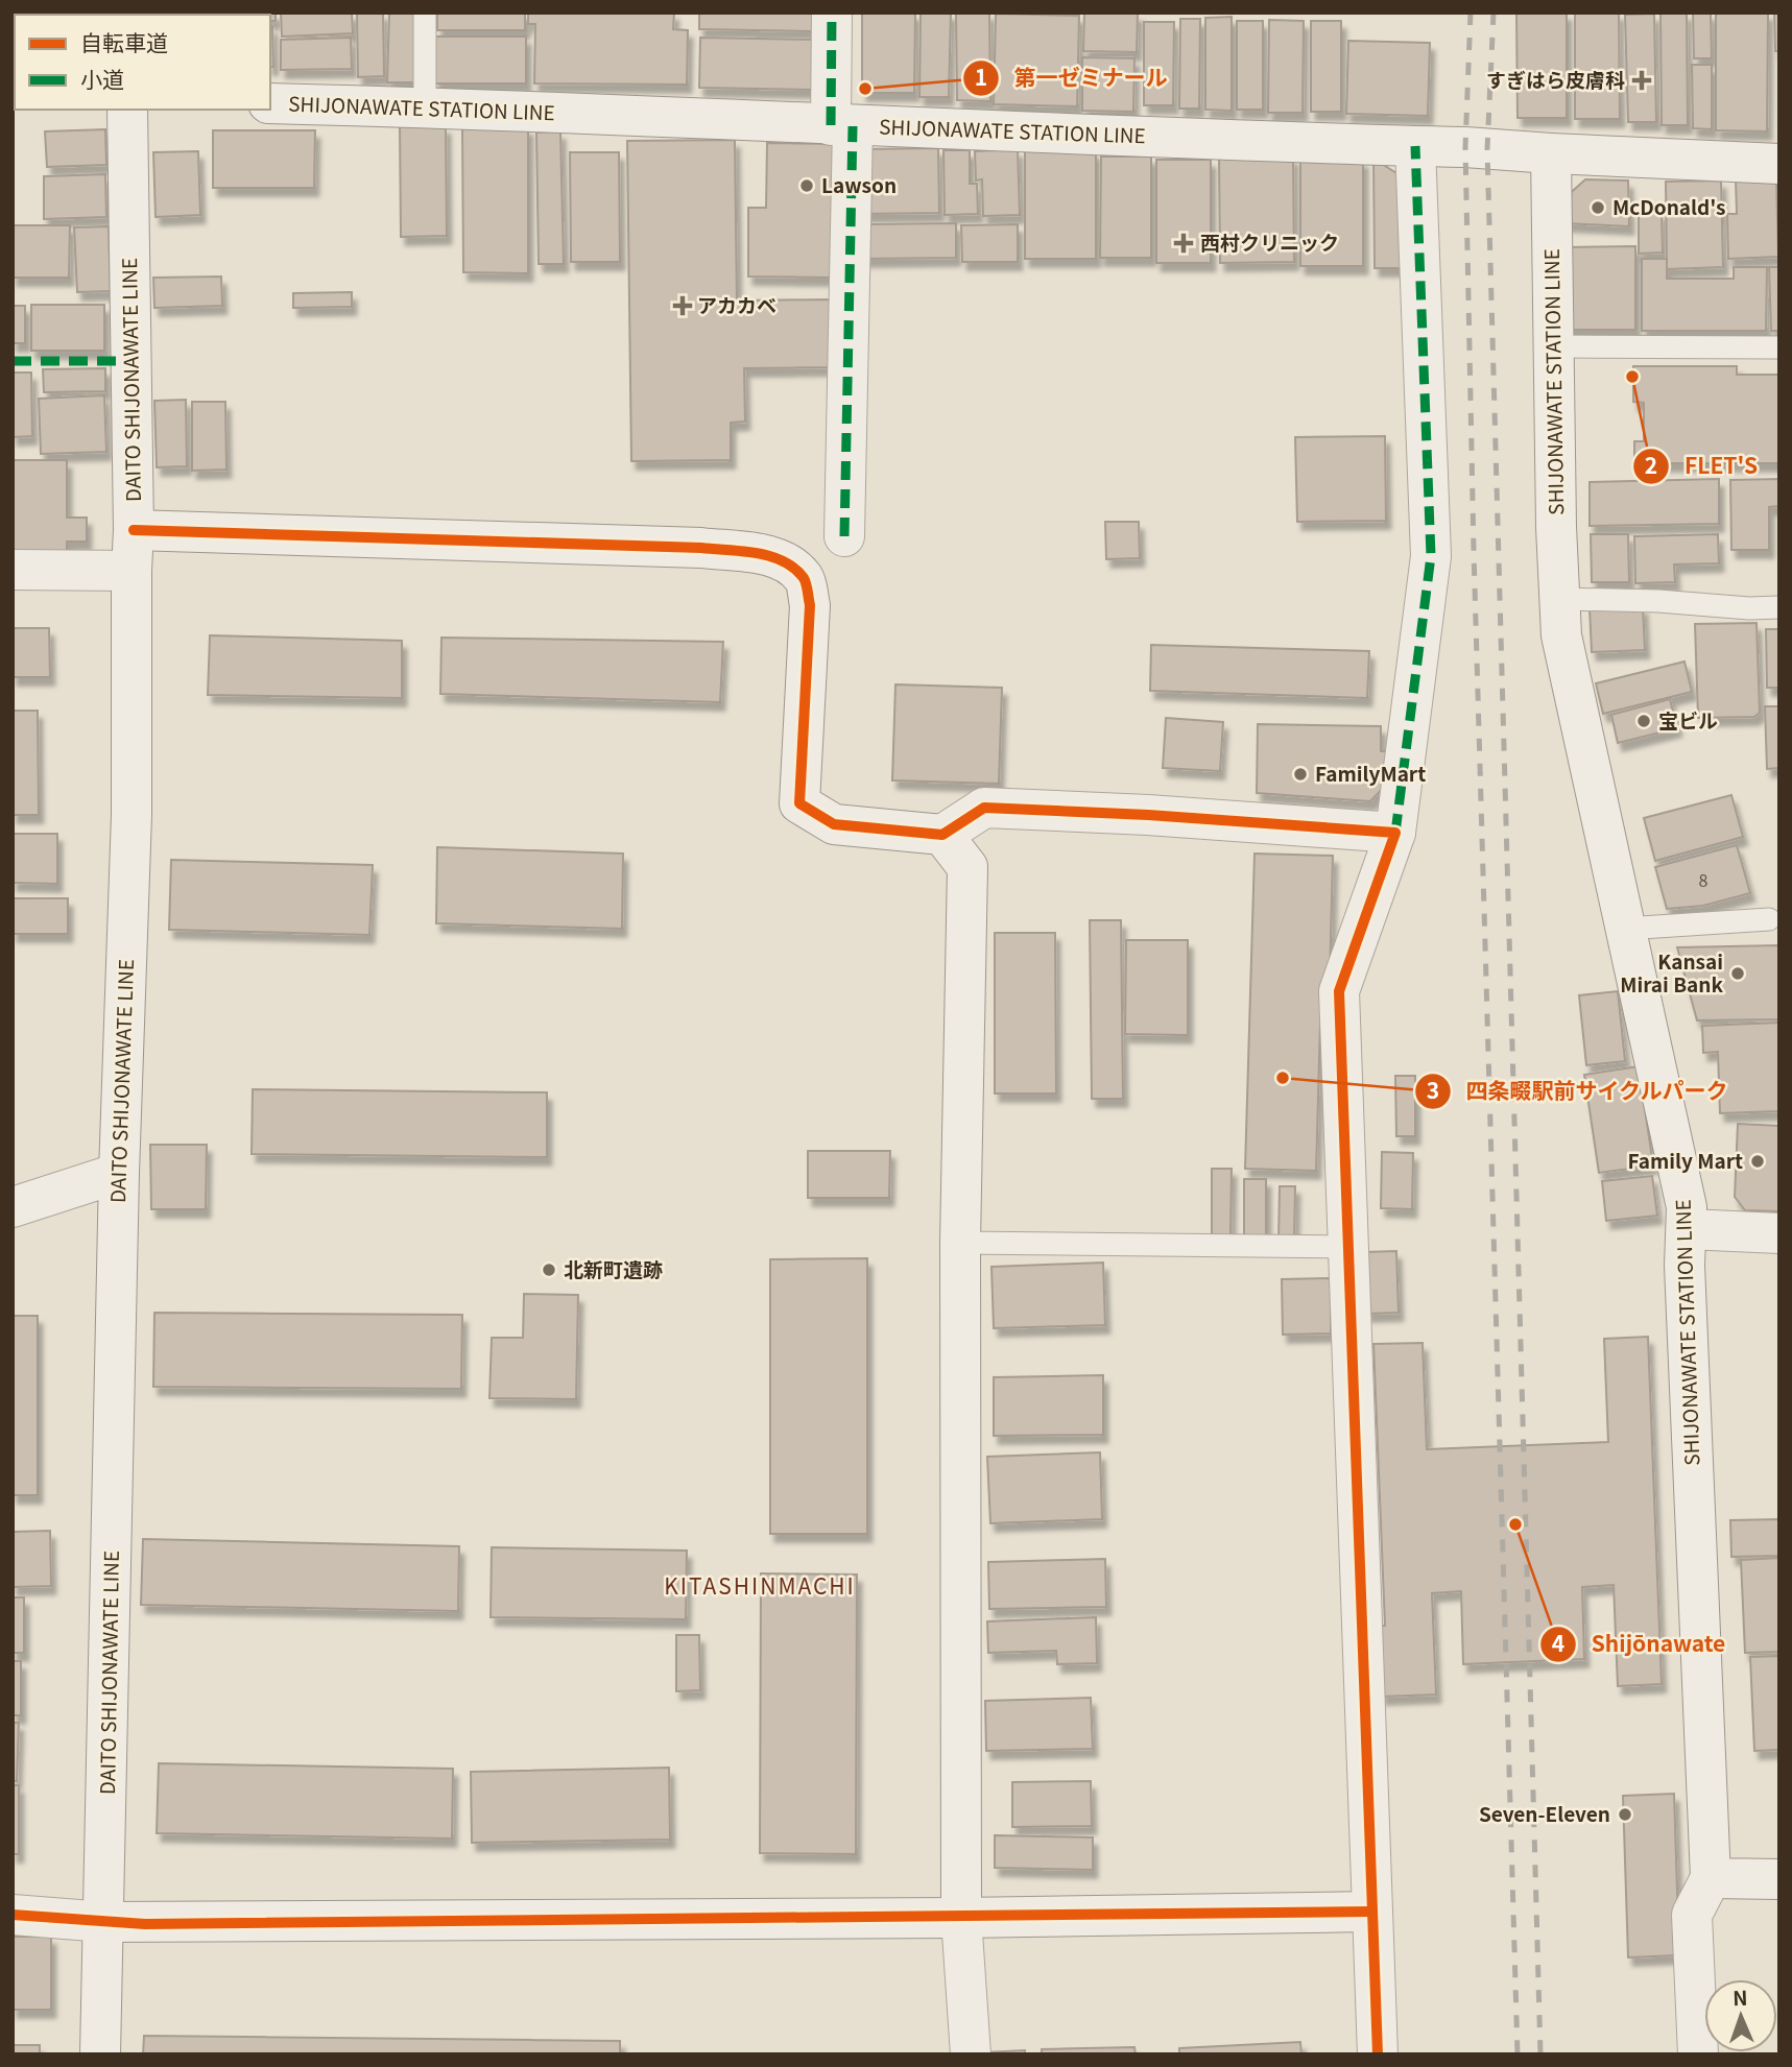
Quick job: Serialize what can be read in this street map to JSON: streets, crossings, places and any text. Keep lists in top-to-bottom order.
{
  "streets": {
    "street": ["SHIJONAWATE STATION LINE", "DAITO SHIJONAWATE LINE"]
  },
  "districts": ["KITASHINMACHI"],
  "places": {
    "health": ["すぎはら皮膚科", "西村クリニック", "アカカベ"],
    "other": [
      "第一ゼミナール",
      "Lawson",
      "McDonald's",
      "FLET'S",
      "宝ビル",
      "FamilyMart",
      "Kansai Mirai Bank",
      "四条畷駅前サイクルパーク",
      "Family Mart",
      "北新町遺跡",
      "Shijōnawate",
      "Seven-Eleven"
    ]
  },
  "house_numbers": ["8"],
  "legend": ["自転車道", "小道"],
  "north": "top"
}
